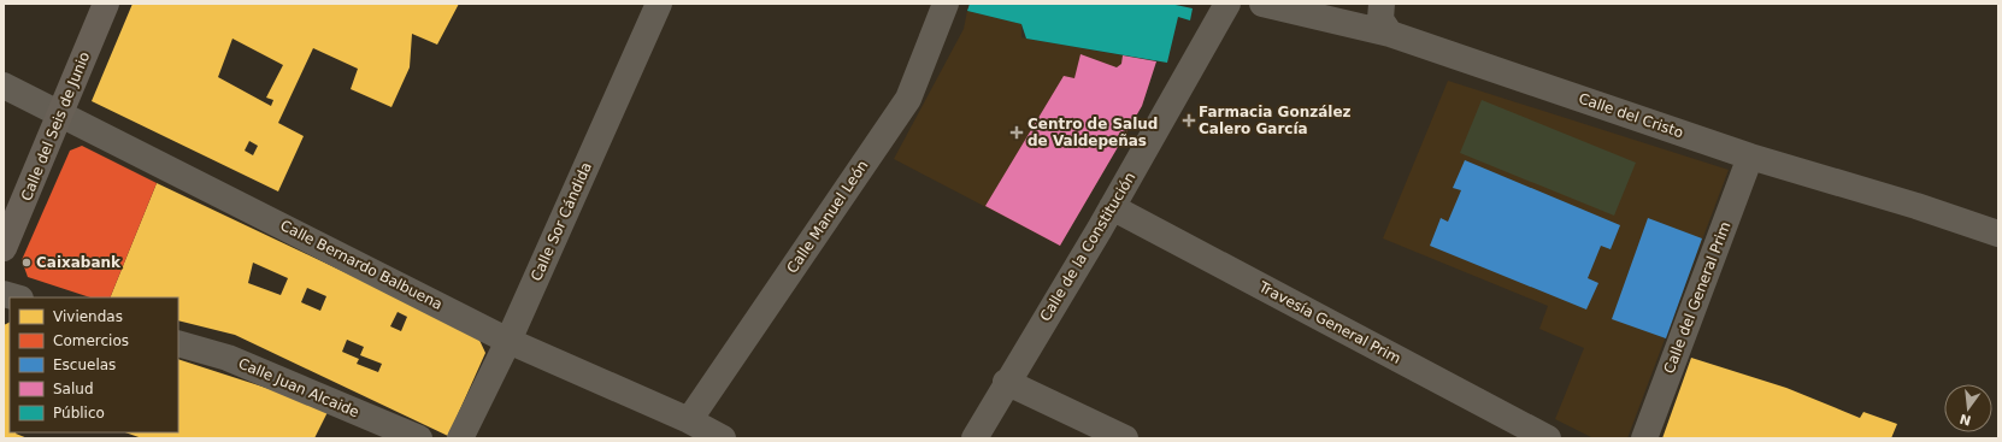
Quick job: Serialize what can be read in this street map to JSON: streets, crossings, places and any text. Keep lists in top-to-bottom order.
{
  "streets": {
    "street": [
      "Calle del Cristo",
      "Calle del Seis de Junio",
      "Calle Manuel León",
      "Calle Sor Cándida",
      "Calle de la Constitución",
      "Calle Bernardo Balbuena",
      "Calle del General Prim",
      "Travesía General Prim",
      "Calle Juan Alcaide"
    ]
  },
  "crossings": [
    ["Calle del Cristo", "Calle del General Prim"],
    ["Calle del Seis de Junio", "Calle Bernardo Balbuena"],
    ["Calle Manuel León", "Calle Bernardo Balbuena"],
    ["Calle Sor Cándida", "Calle Bernardo Balbuena"],
    ["Calle de la Constitución", "Travesía General Prim"]
  ],
  "places": {
    "health": ["Farmacia González Calero García", "Centro de Salud de Valdepeñas"],
    "other": ["Caixabank"]
  },
  "legend": [
    "Viviendas",
    "Comercios",
    "Escuelas",
    "Salud",
    "Público"
  ],
  "north": "bottom"
}
